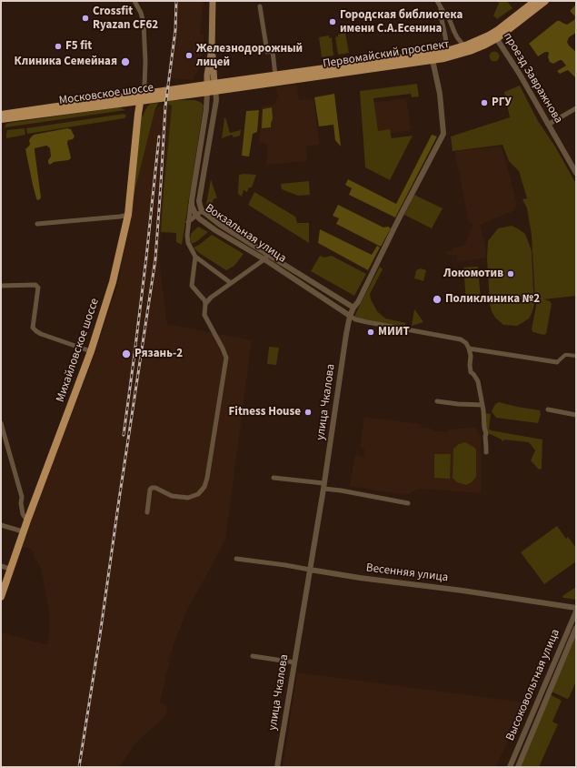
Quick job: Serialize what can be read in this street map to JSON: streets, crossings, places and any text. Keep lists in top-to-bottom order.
{
  "streets": {
    "main road": [
      "Первомайский проспект",
      "Московское шоссе",
      "Вокзальная улица",
      "Михайловское шоссе"
    ],
    "street": [
      "проезд Завражнова",
      "улица Чкалова",
      "Весенняя улица",
      "Высоковольтная улица"
    ]
  },
  "crossings": [
    ["Первомайский проспект", "проезд Завражнова"],
    ["Первомайский проспект", "Московское шоссе"],
    ["Первомайский проспект", "Вокзальная улица"],
    ["Первомайский проспект", "улица Чкалова"],
    ["Московское шоссе", "Вокзальная улица"],
    ["Московское шоссе", "Михайловское шоссе"],
    ["Вокзальная улица", "улица Чкалова"],
    ["улица Чкалова", "Весенняя улица"]
  ],
  "places": [
    "Crossfit Ryazan CF62",
    "Городская библиотека имени С.А.Есенина",
    "F5 fit",
    "Железнодорожный лицей",
    "Клиника Семейная",
    "РГУ",
    "Локомотив",
    "Поликлиника №2",
    "МИИТ",
    "Рязань-2",
    "Fitness House"
  ]
}
